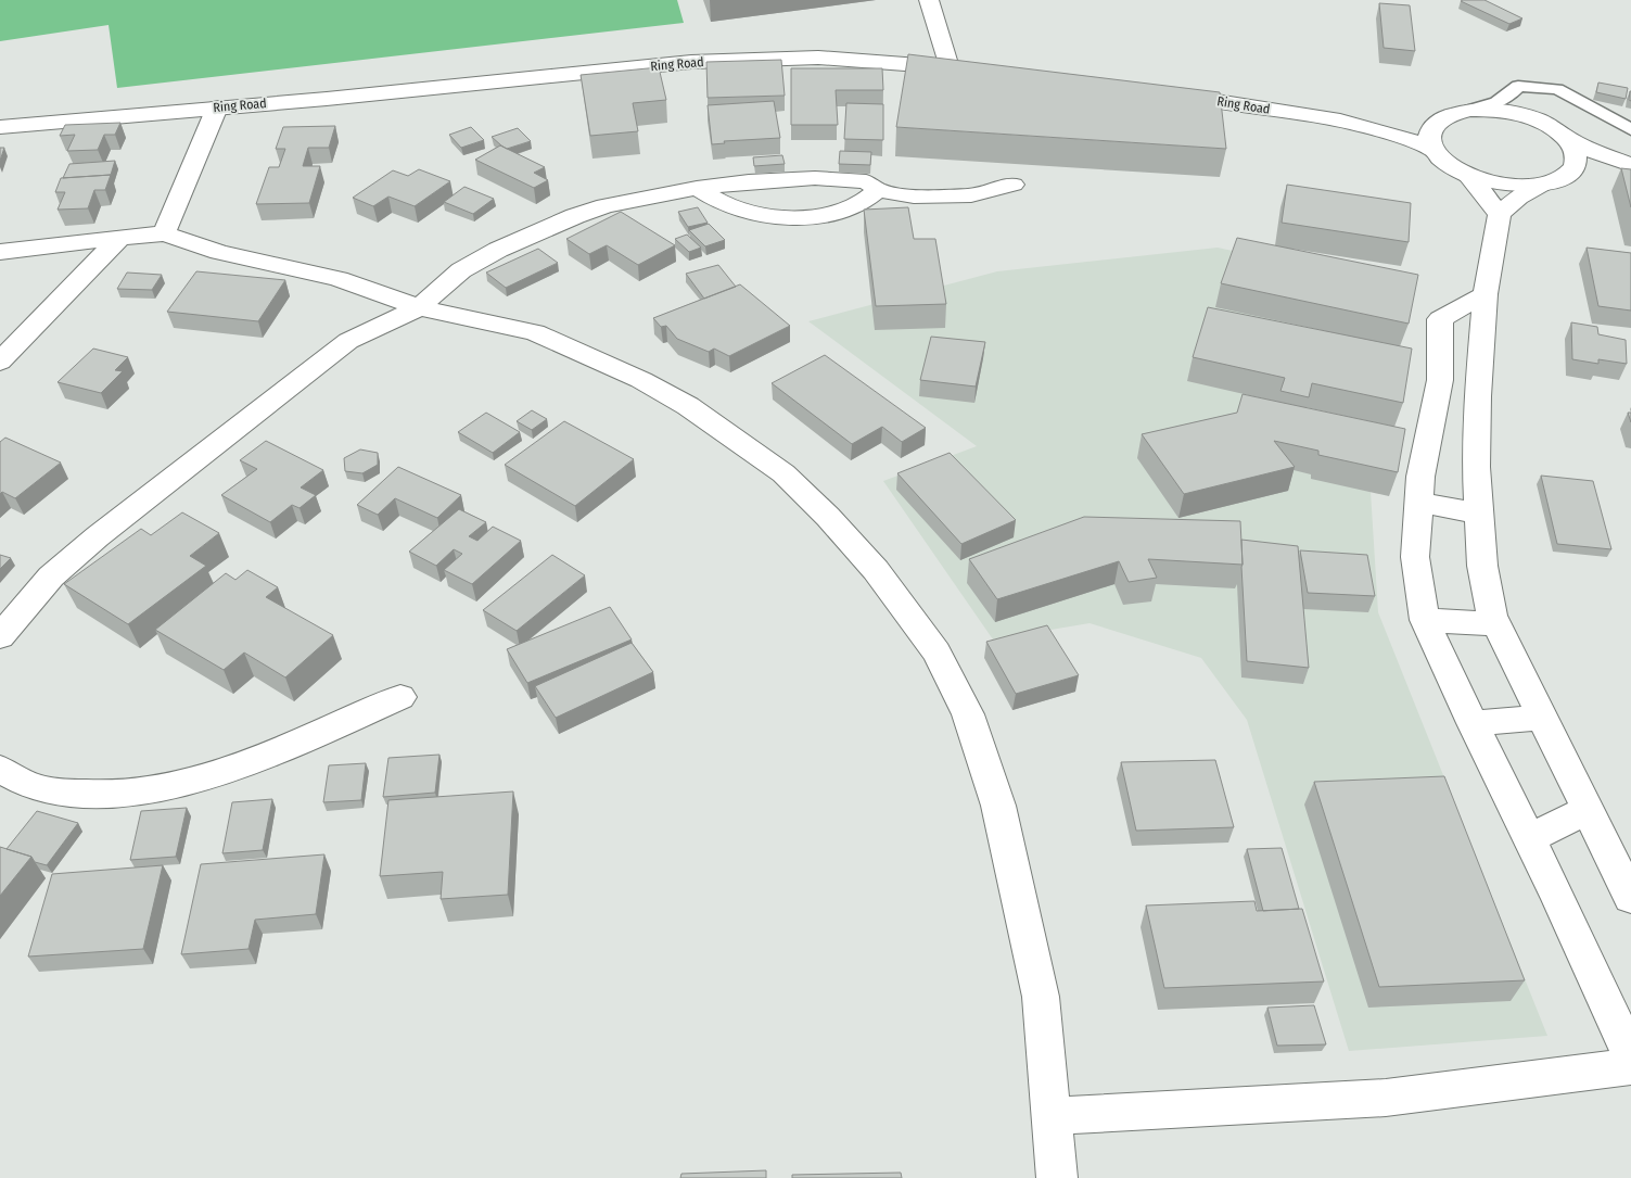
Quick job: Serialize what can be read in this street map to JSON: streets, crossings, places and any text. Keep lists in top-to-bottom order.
{
  "streets": {
    "street": ["Ring Road"]
  }
}
